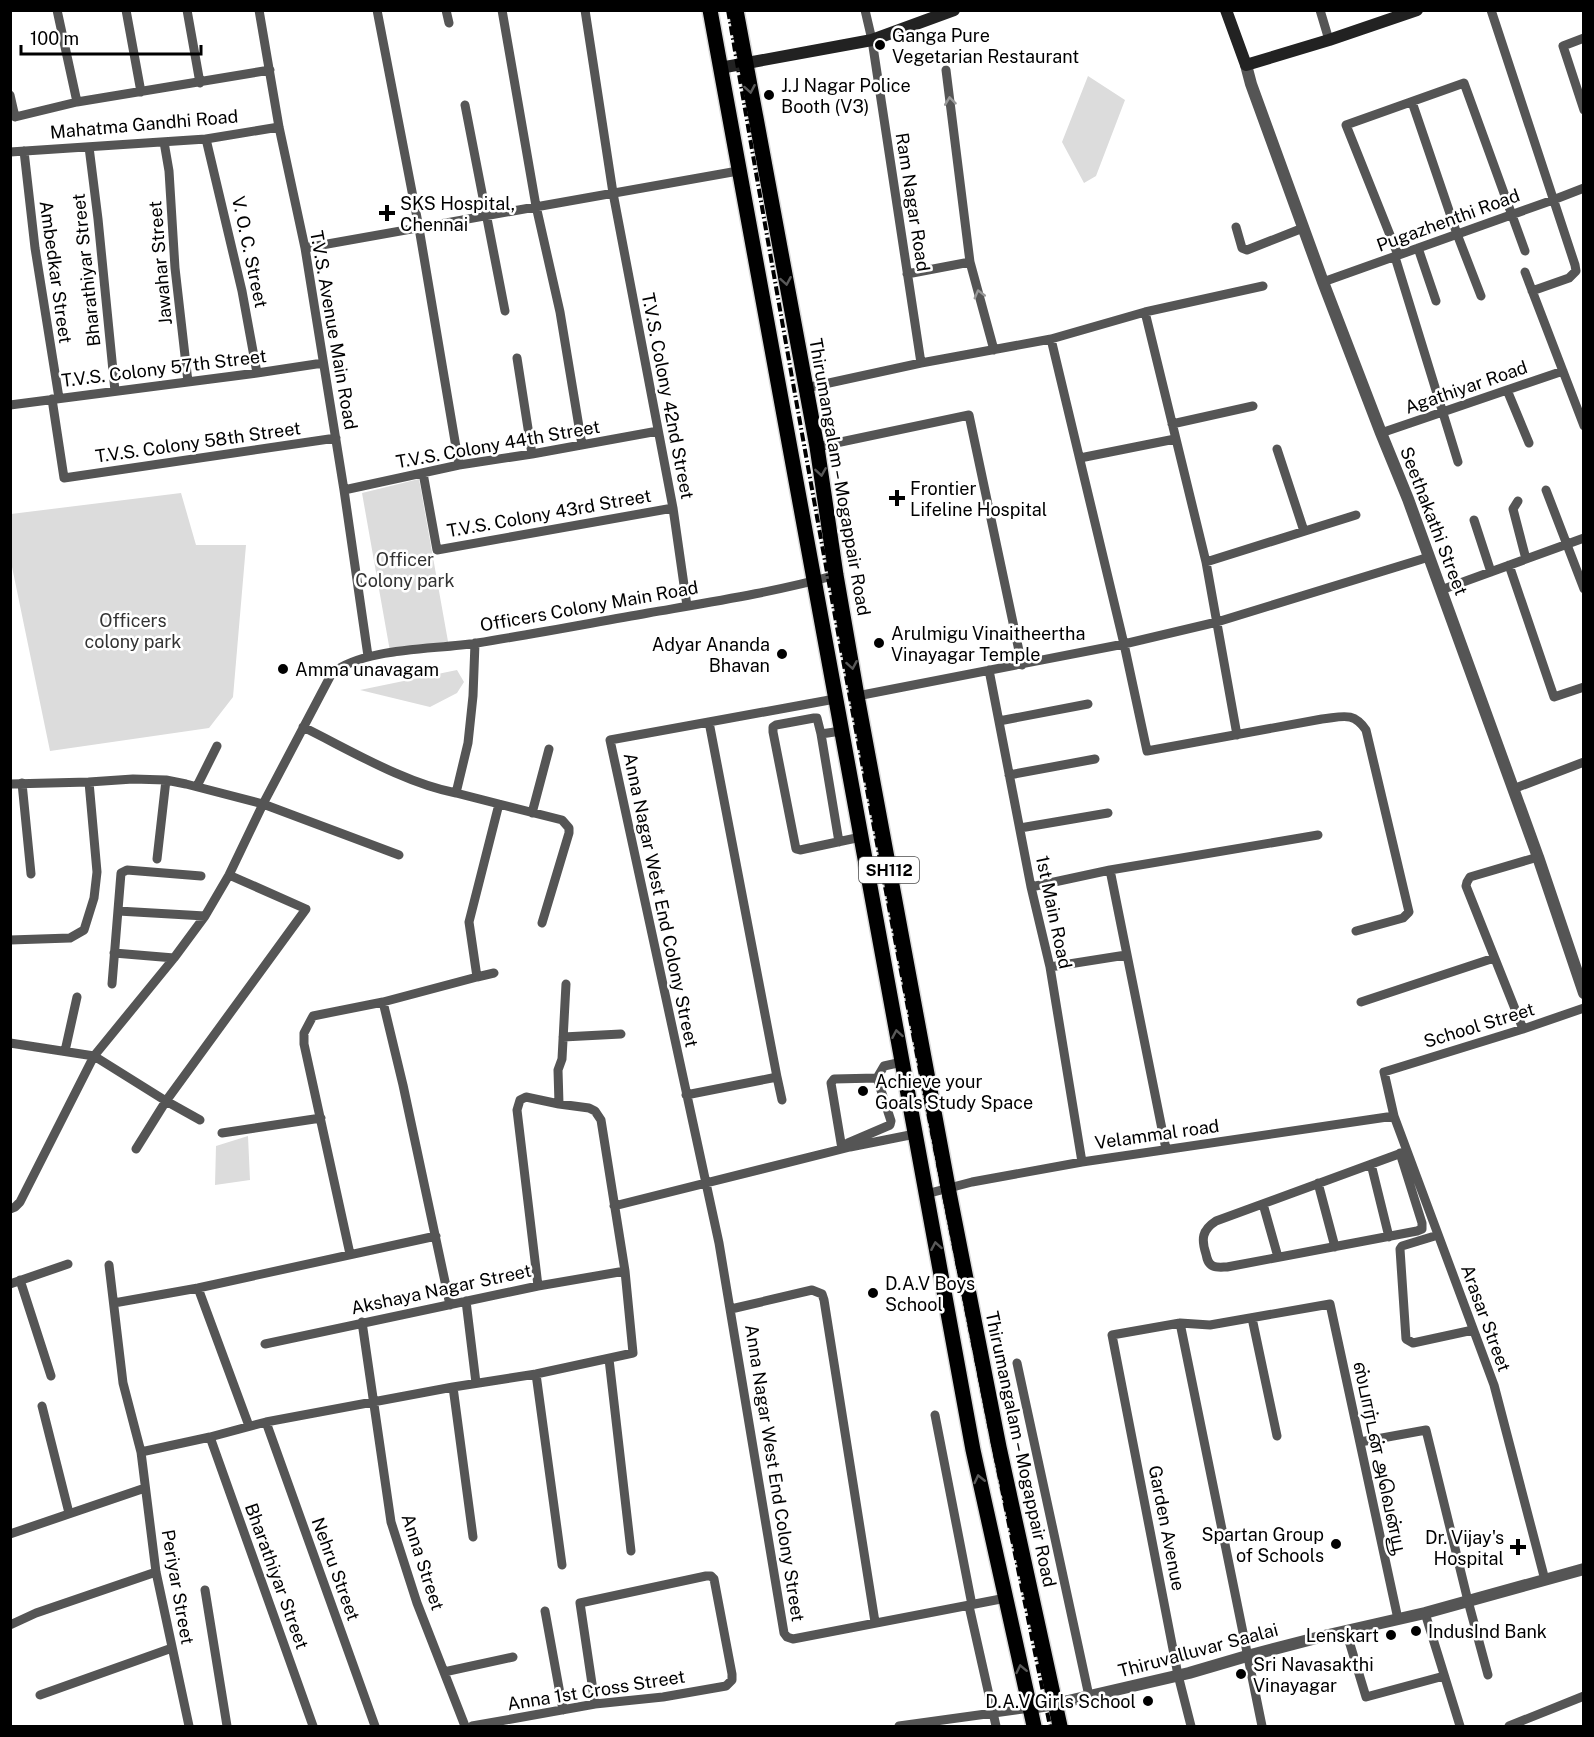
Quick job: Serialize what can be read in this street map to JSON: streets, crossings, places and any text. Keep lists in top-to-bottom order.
{
  "streets": {
    "main road": ["Thirumangalam – Mogappair Road", "SH112"],
    "street": [
      "Mahatma Gandhi Road",
      "Ram Nagar Road",
      "Pugazhenthi Road",
      "V. O. C. Street",
      "Jawahar Street",
      "Bharathiyar Street",
      "Ambedkar Street",
      "T.V.S. Avenue Main Road",
      "T.V.S. Colony 57th Street",
      "Agathiyar Road",
      "T.V.S. Colony 42nd Street",
      "T.V.S. Colony 58th Street",
      "T.V.S. Colony 44th Street",
      "T.V.S. Colony 43rd Street",
      "Seethakathi Street",
      "Officers Colony Main Road",
      "Anna Nagar West End Colony Street",
      "1st Main Road",
      "School Street",
      "Velammal road",
      "Akshaya Nagar Street",
      "Arasar Street",
      "ஸ்பார்டன் அவென்யூ",
      "Garden Avenue",
      "Anna Street",
      "Nehru Street",
      "Periyar Street",
      "Thiruvalluvar Saalai",
      "Anna 1st Cross Street"
    ]
  },
  "crossings": [
    ["Mahatma Gandhi Road", "V. O. C. Street"],
    ["Mahatma Gandhi Road", "Jawahar Street"],
    ["Mahatma Gandhi Road", "Bharathiyar Street"],
    ["Mahatma Gandhi Road", "Ambedkar Street"],
    ["Mahatma Gandhi Road", "T.V.S. Avenue Main Road"],
    ["Pugazhenthi Road", "Seethakathi Street"],
    ["V. O. C. Street", "T.V.S. Colony 57th Street"],
    ["Jawahar Street", "T.V.S. Colony 57th Street"],
    ["Bharathiyar Street", "T.V.S. Colony 57th Street"],
    ["Ambedkar Street", "T.V.S. Colony 57th Street"],
    ["Ambedkar Street", "T.V.S. Colony 58th Street"],
    ["T.V.S. Avenue Main Road", "T.V.S. Colony 57th Street"],
    ["T.V.S. Avenue Main Road", "T.V.S. Colony 58th Street"],
    ["T.V.S. Avenue Main Road", "T.V.S. Colony 44th Street"],
    ["T.V.S. Avenue Main Road", "Officers Colony Main Road"],
    ["Agathiyar Road", "Seethakathi Street"],
    ["T.V.S. Colony 42nd Street", "T.V.S. Colony 44th Street"],
    ["T.V.S. Colony 42nd Street", "T.V.S. Colony 43rd Street"],
    ["T.V.S. Colony 42nd Street", "Officers Colony Main Road"],
    ["T.V.S. Colony 44th Street", "T.V.S. Colony 43rd Street"],
    ["Thirumangalam – Mogappair Road", "Officers Colony Main Road"],
    ["Thirumangalam – Mogappair Road", "Velammal road"],
    ["Thirumangalam – Mogappair Road", "Thiruvalluvar Saalai"],
    ["Officers Colony Main Road", "SH112"],
    ["SH112", "Anna Nagar West End Colony Street"],
    ["SH112", "Velammal road"],
    ["SH112", "Thiruvalluvar Saalai"],
    ["1st Main Road", "Velammal road"],
    ["School Street", "Arasar Street"],
    ["Velammal road", "Arasar Street"],
    ["Akshaya Nagar Street", "Anna Street"],
    ["Arasar Street", "Thiruvalluvar Saalai"],
    ["ஸ்பார்டன் அவென்யூ", "Thiruvalluvar Saalai"],
    ["Garden Avenue", "Thiruvalluvar Saalai"]
  ],
  "parks": ["Officer Colony park", "Officers colony park"],
  "places": {
    "other": [
      "Ganga Pure Vegetarian Restaurant",
      "J.J Nagar Police Booth (V3)",
      "Arulmigu Vinaitheertha Vinayagar Temple",
      "Adyar Ananda Bhavan",
      "Amma unavagam",
      "Achieve your Goals Study Space",
      "D.A.V Boys School",
      "Spartan Group of Schools",
      "IndusInd Bank",
      "Lenskart",
      "Sri Navasakthi Vinayagar",
      "D.A.V Girls School"
    ],
    "health": ["SKS Hospital, Chennai", "Frontier Lifeline Hospital", "Dr. Vijay's Hospital"]
  },
  "scale_bar": "100 m"
}
